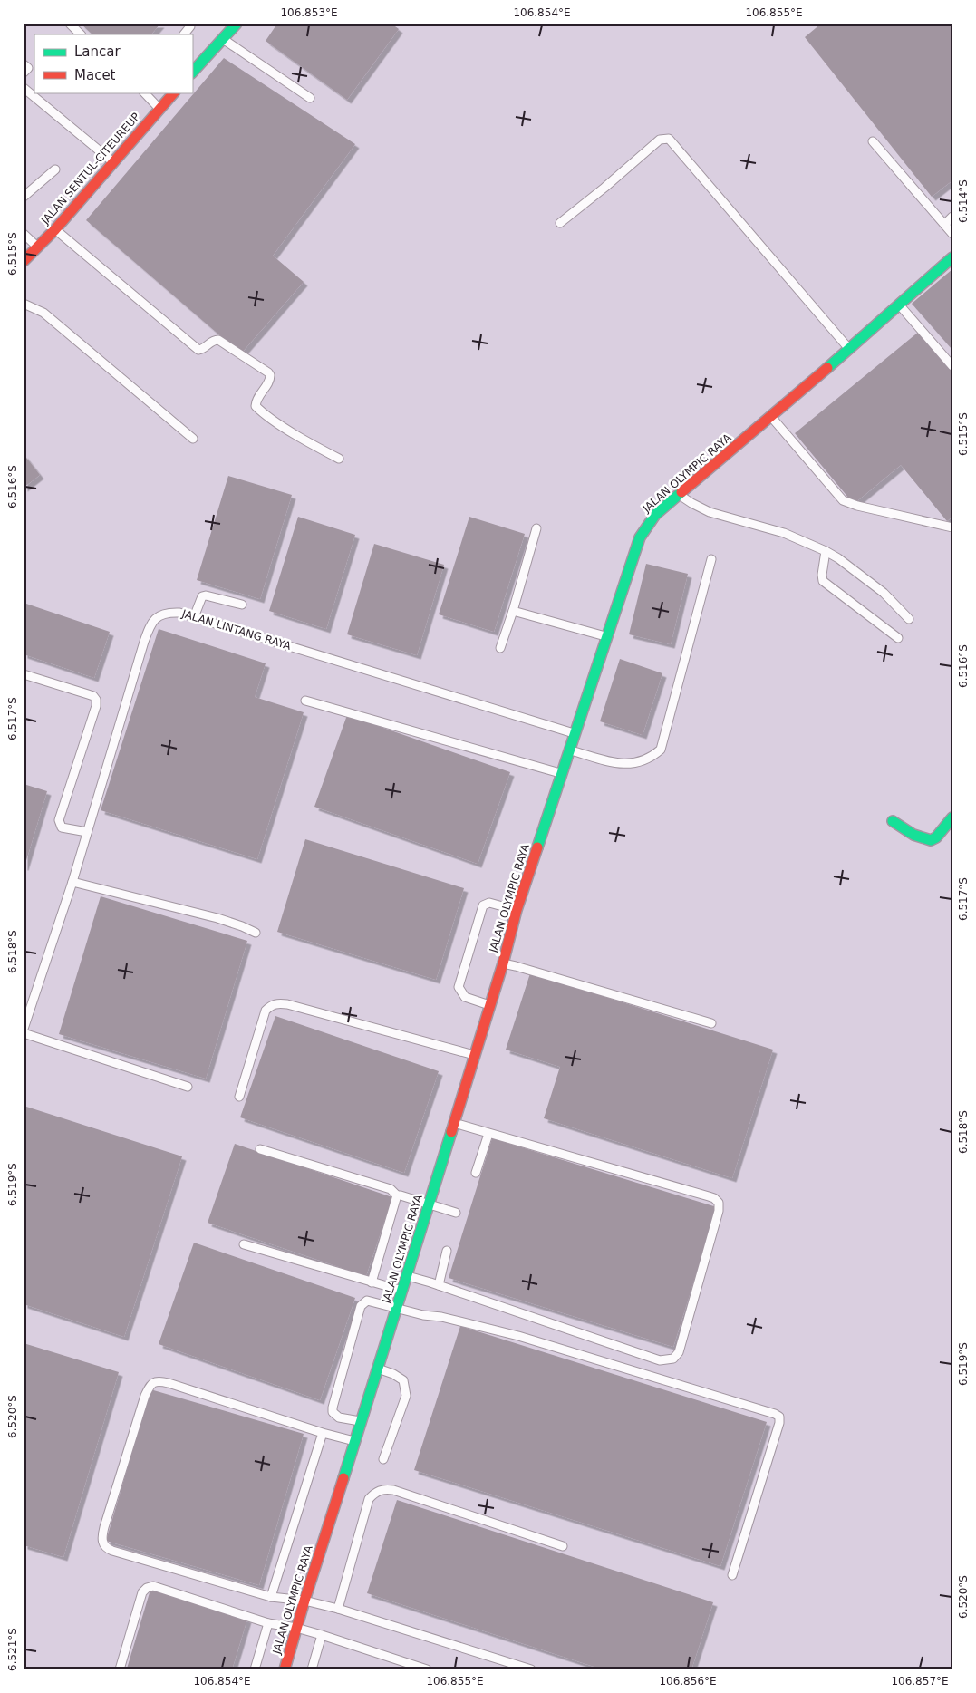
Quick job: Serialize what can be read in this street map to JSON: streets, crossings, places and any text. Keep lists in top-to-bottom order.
{
  "streets": {
    "street": ["JALAN SENTUL-CITEUREUP", "JALAN OLYMPIC RAYA"],
    "lane": ["JALAN LINTANG RAYA"]
  },
  "crossings": [
    ["JALAN OLYMPIC RAYA", "JALAN LINTANG RAYA"]
  ],
  "legend": ["Lancar", "Macet"],
  "coordinates": [
    "106.853°E",
    "106.854°E",
    "106.855°E",
    "6.514°S",
    "6.515°S",
    "6.516°S",
    "6.517°S",
    "6.518°S",
    "6.519°S",
    "6.520°S",
    "6.521°S",
    "106.856°E",
    "106.857°E"
  ]
}
